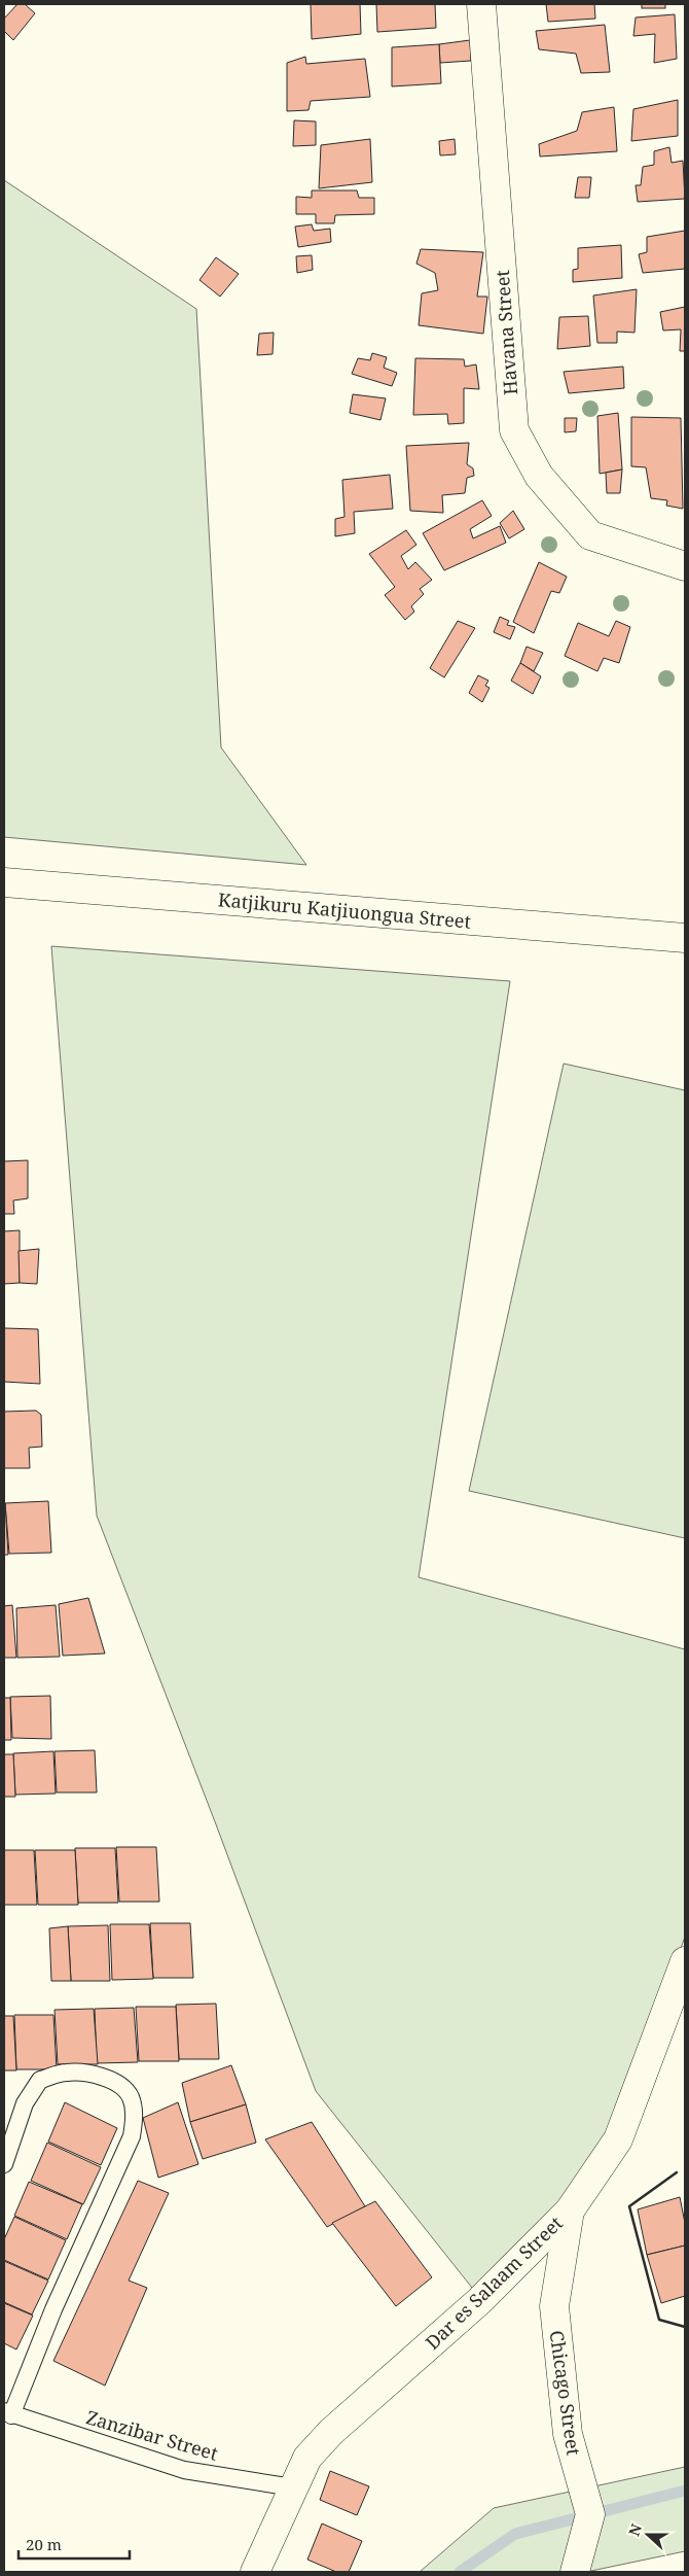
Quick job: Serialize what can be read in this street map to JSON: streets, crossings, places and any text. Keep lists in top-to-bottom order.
{
  "streets": {
    "street": [
      "Havana Street",
      "Katjikuru Katjiuongua Street",
      "Dar es Salaam Street",
      "Chicago Street"
    ],
    "lane": ["Zanzibar Street"]
  },
  "crossings": [
    ["Dar es Salaam Street", "Chicago Street"],
    ["Dar es Salaam Street", "Zanzibar Street"]
  ],
  "scale_bar": "20 m",
  "north": "left"
}
